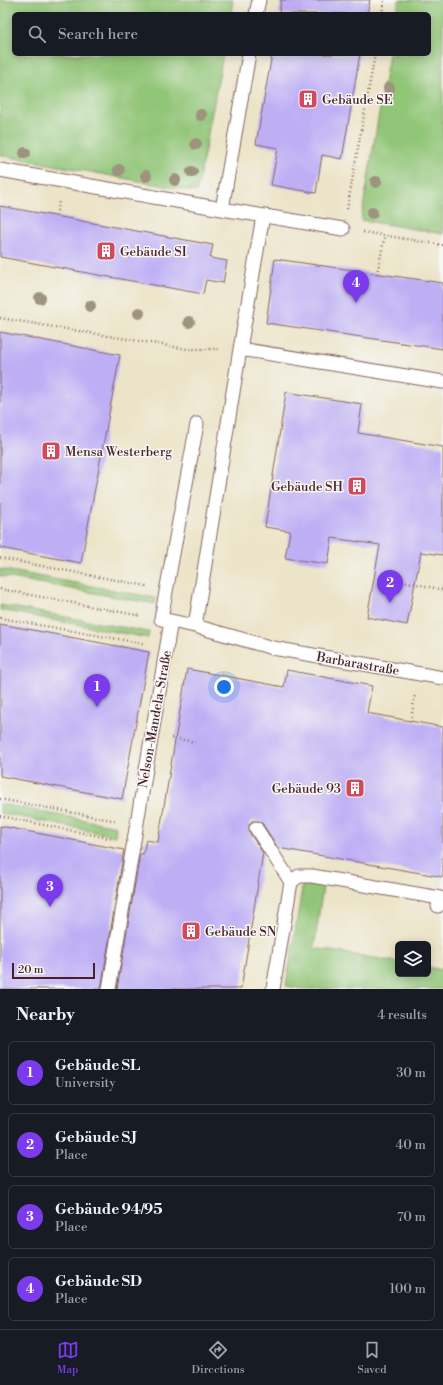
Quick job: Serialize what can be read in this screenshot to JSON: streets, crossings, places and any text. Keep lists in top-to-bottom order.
{
  "streets": {
    "lane": ["Barbarastraße", "Nelson-Mandela-Straße"]
  },
  "crossings": [
    ["Barbarastraße", "Nelson-Mandela-Straße"]
  ],
  "places": {
    "building": [
      "Gebäude SE",
      "Gebäude SI",
      "Mensa Westerberg",
      "Gebäude SH",
      "Gebäude 93",
      "Gebäude SN"
    ]
  },
  "scale_bar": "20 m",
  "page": {
    "search": "Search here",
    "pins": [
      "4",
      "2",
      "1",
      "3"
    ],
    "scale": "20 m",
    "heading": ["Nearby", "4 results"],
    "list": [
      {
        "mark": "1",
        "name": "Gebäude SL",
        "note": "University",
        "value": "30 m"
      },
      {
        "mark": "2",
        "name": "Gebäude SJ",
        "note": "Place",
        "value": "40 m"
      },
      {
        "mark": "3",
        "name": "Gebäude 94/95",
        "note": "Place",
        "value": "70 m"
      },
      {
        "mark": "4",
        "name": "Gebäude SD",
        "note": "Place",
        "value": "100 m"
      }
    ],
    "nav": ["Map", "Directions", "Saved"]
  }
}
